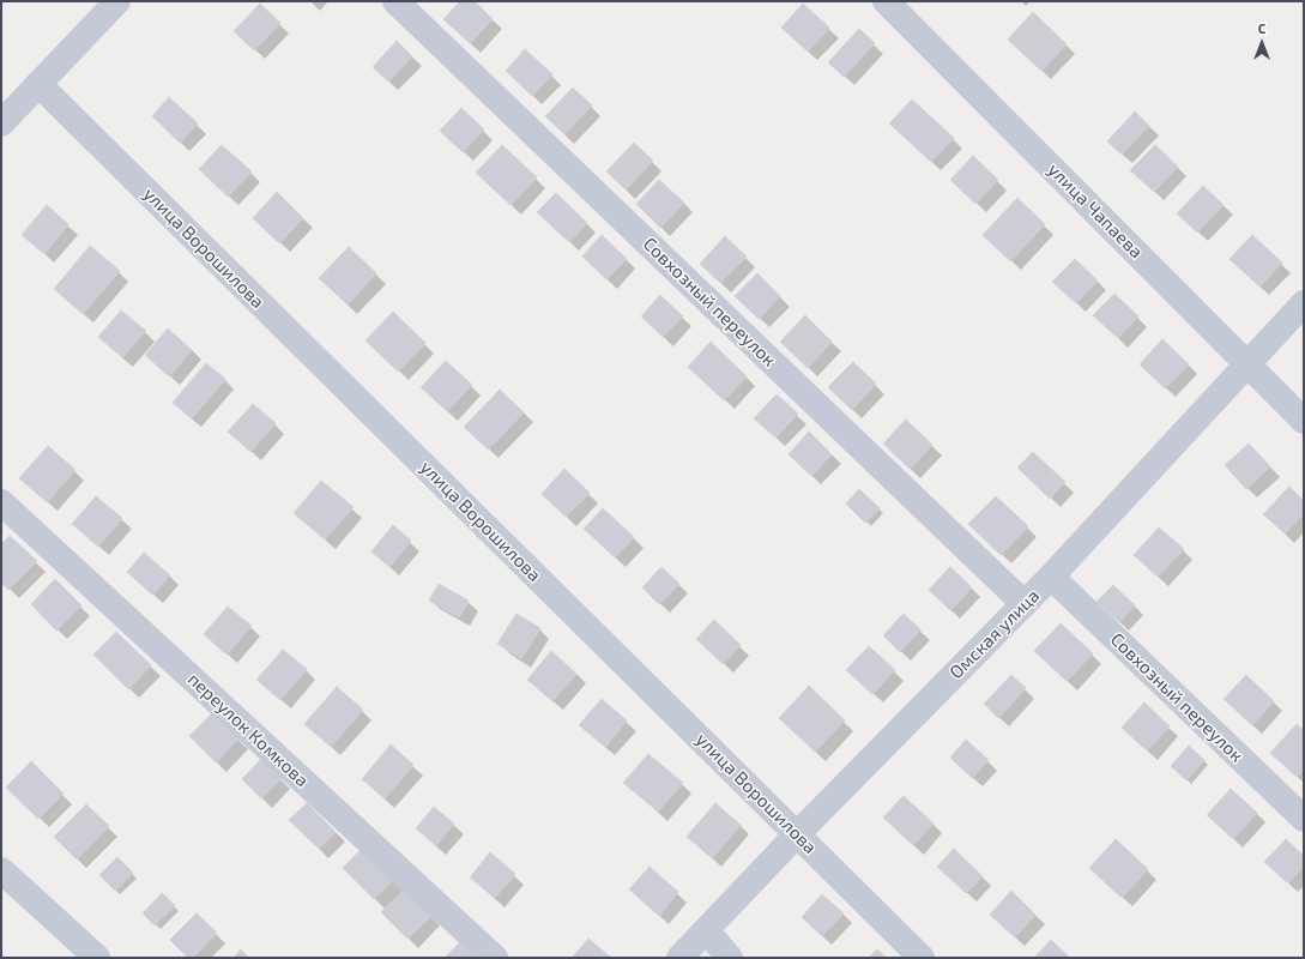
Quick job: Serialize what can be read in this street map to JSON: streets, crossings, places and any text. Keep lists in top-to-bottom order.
{
  "streets": {
    "street": [
      "улица Чапаева",
      "улица Ворошилова",
      "Совхозный переулок",
      "Омская улица",
      "переулок Комкова"
    ]
  },
  "crossings": [
    ["улица Чапаева", "Омская улица"],
    ["улица Ворошилова", "Омская улица"],
    ["Совхозный переулок", "Омская улица"]
  ],
  "north": "top"
}
